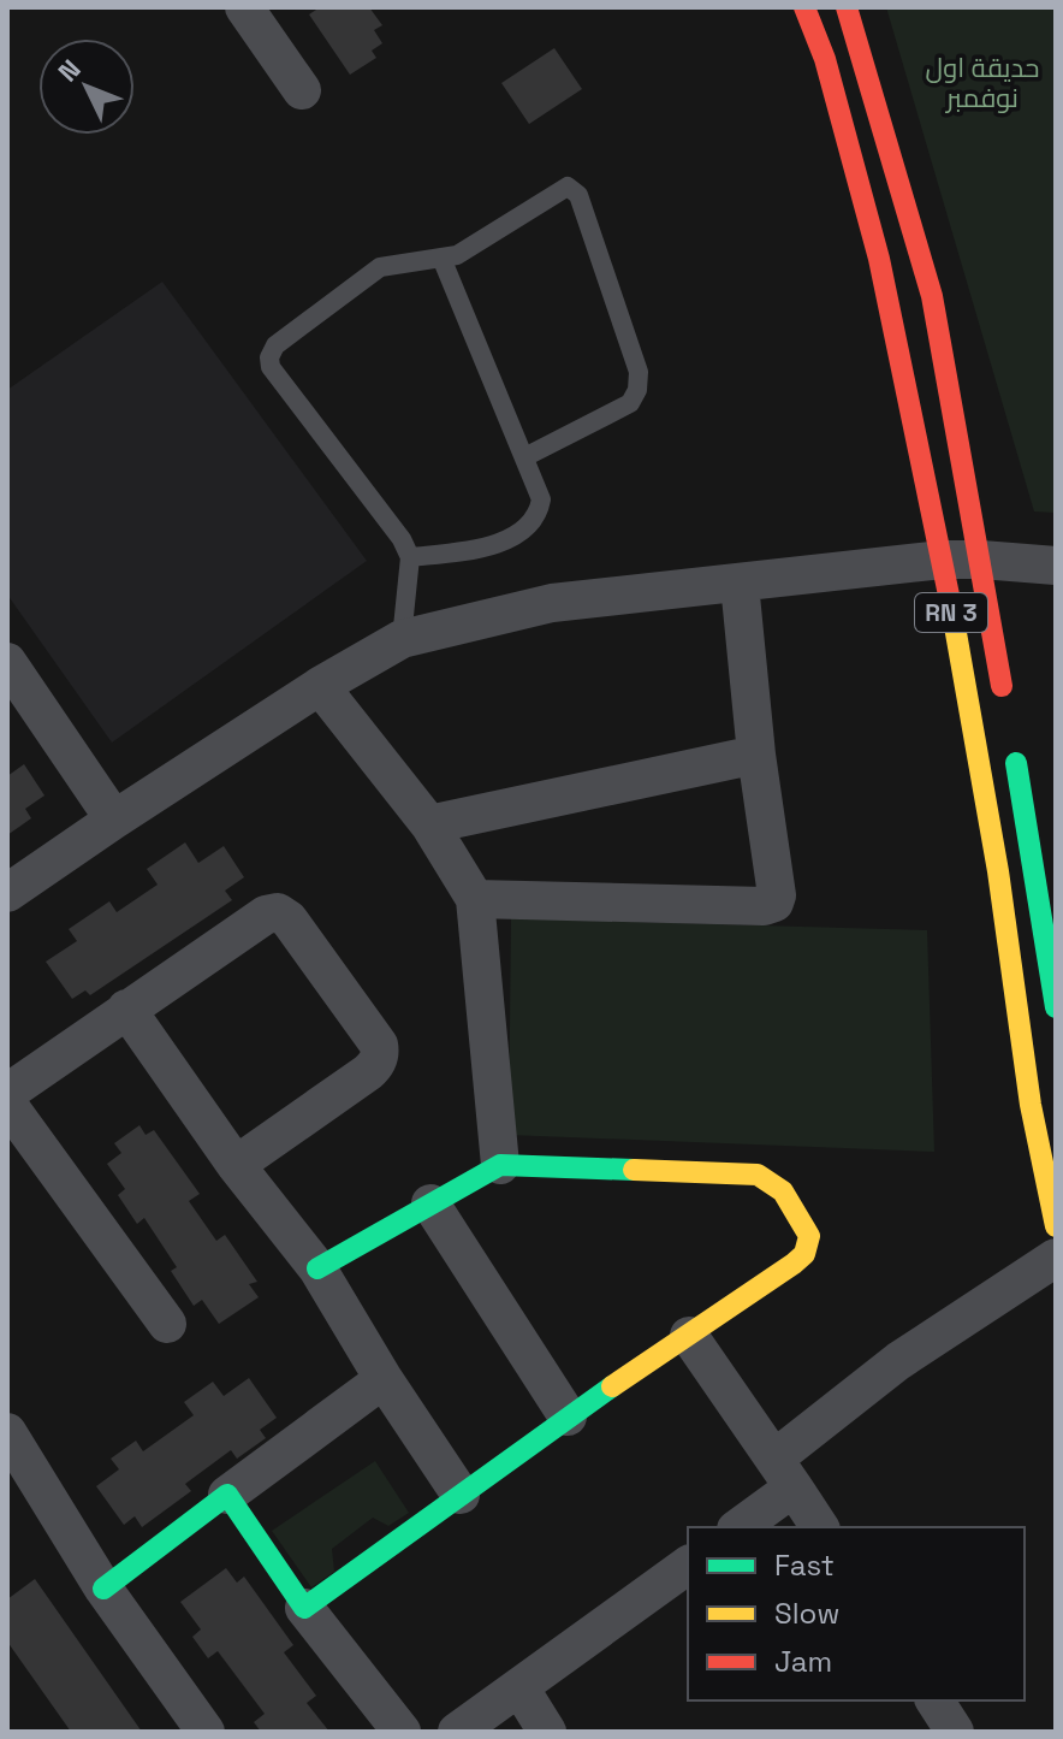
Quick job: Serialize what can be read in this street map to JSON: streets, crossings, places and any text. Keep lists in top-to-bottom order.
{
  "streets": {
    "main road": ["RN 3"]
  },
  "parks": ["حديقة اول نوفمبر"],
  "legend": ["Fast", "Slow", "Jam"],
  "north": "top left"
}
